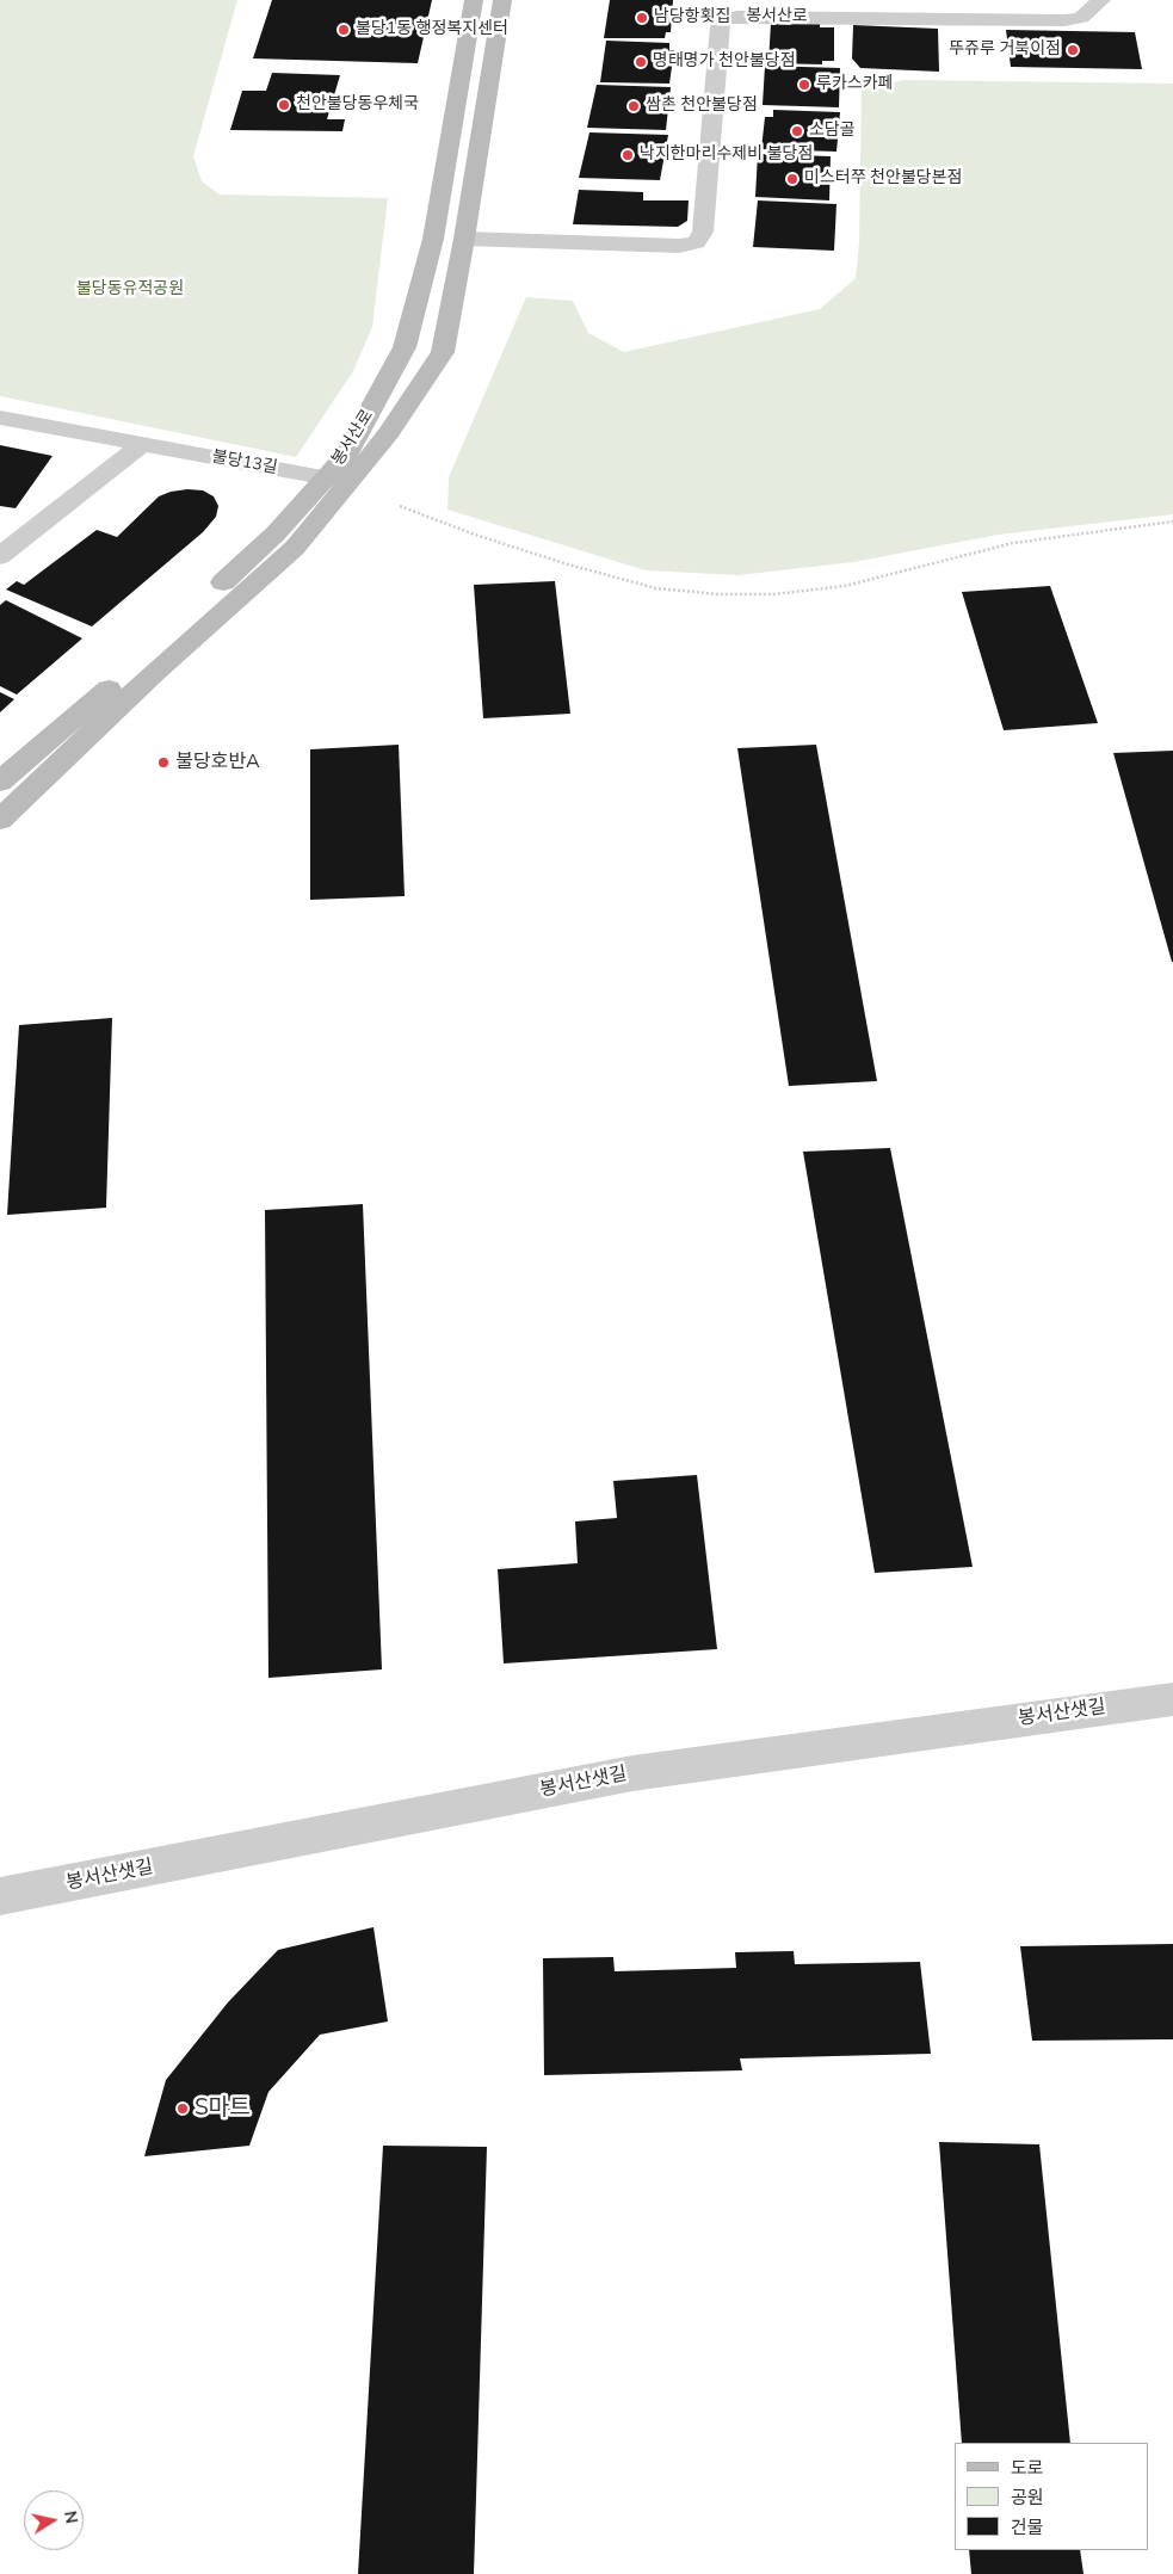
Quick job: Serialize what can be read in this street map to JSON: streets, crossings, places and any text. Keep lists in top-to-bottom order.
{
  "streets": {
    "street": ["봉서산로", "불당13길", "봉서산샛길"]
  },
  "crossings": [
    ["봉서산로", "불당13길"]
  ],
  "parks": ["불당동유적공원"],
  "places": [
    "남당항횟집",
    "불당1동 행정복지센터",
    "뚜쥬루 거북이점",
    "명태명가 천안불당점",
    "루카스카페",
    "천안불당동우체국",
    "쌈촌 천안불당점",
    "소담골",
    "낙지한마리수제비 불당점",
    "미스터쭈 천안불당본점",
    "불당호반A",
    "S마트"
  ],
  "legend": ["도로", "공원", "건물"],
  "north": "right"
}
